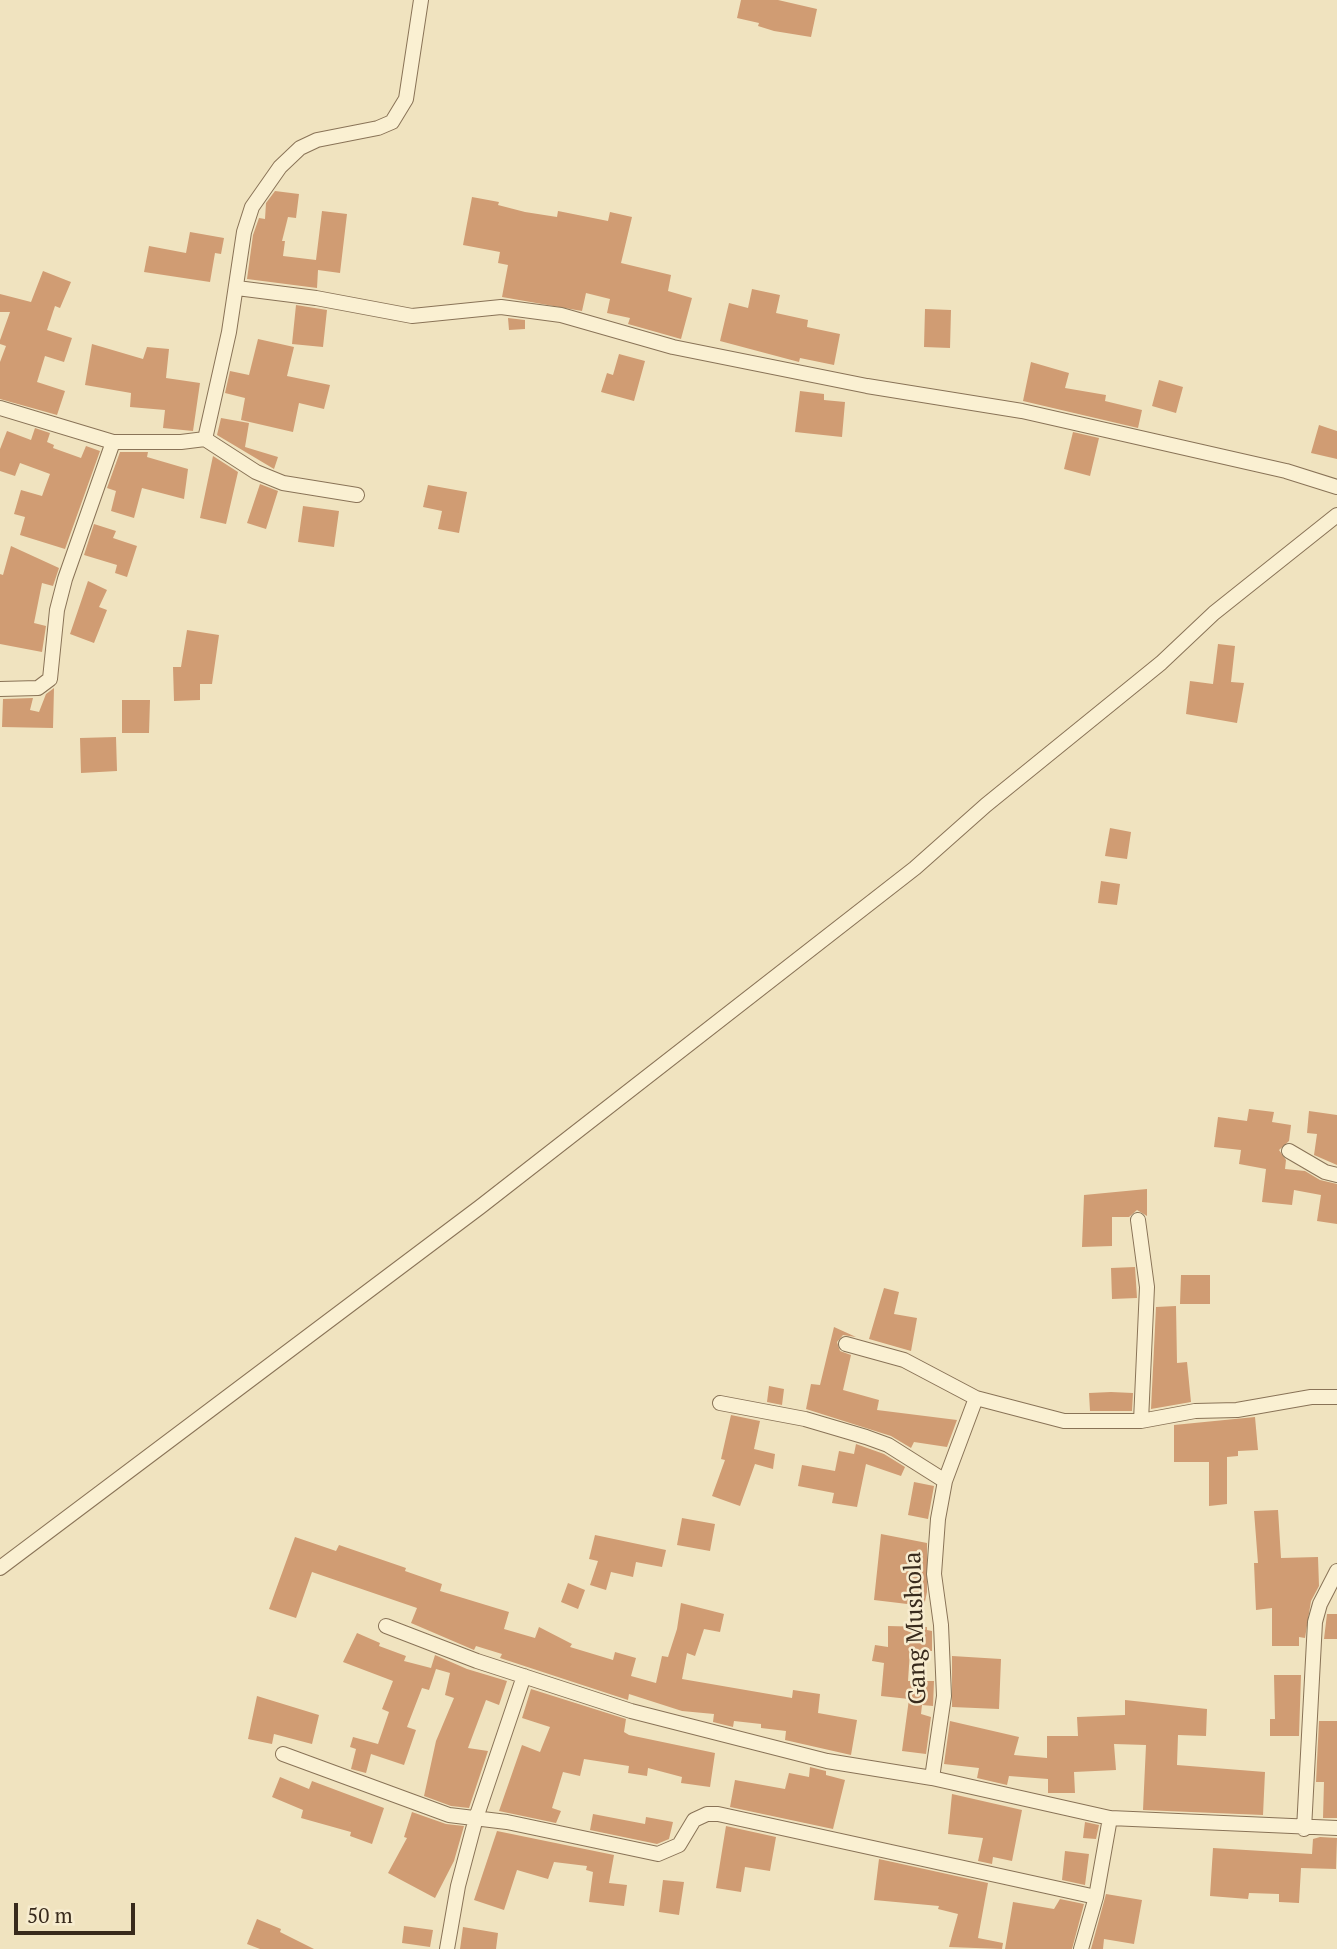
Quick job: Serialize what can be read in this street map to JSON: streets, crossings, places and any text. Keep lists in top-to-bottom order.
{
  "streets": {
    "street": ["Gang Mushola"]
  },
  "scale_bar": "50 m"
}
